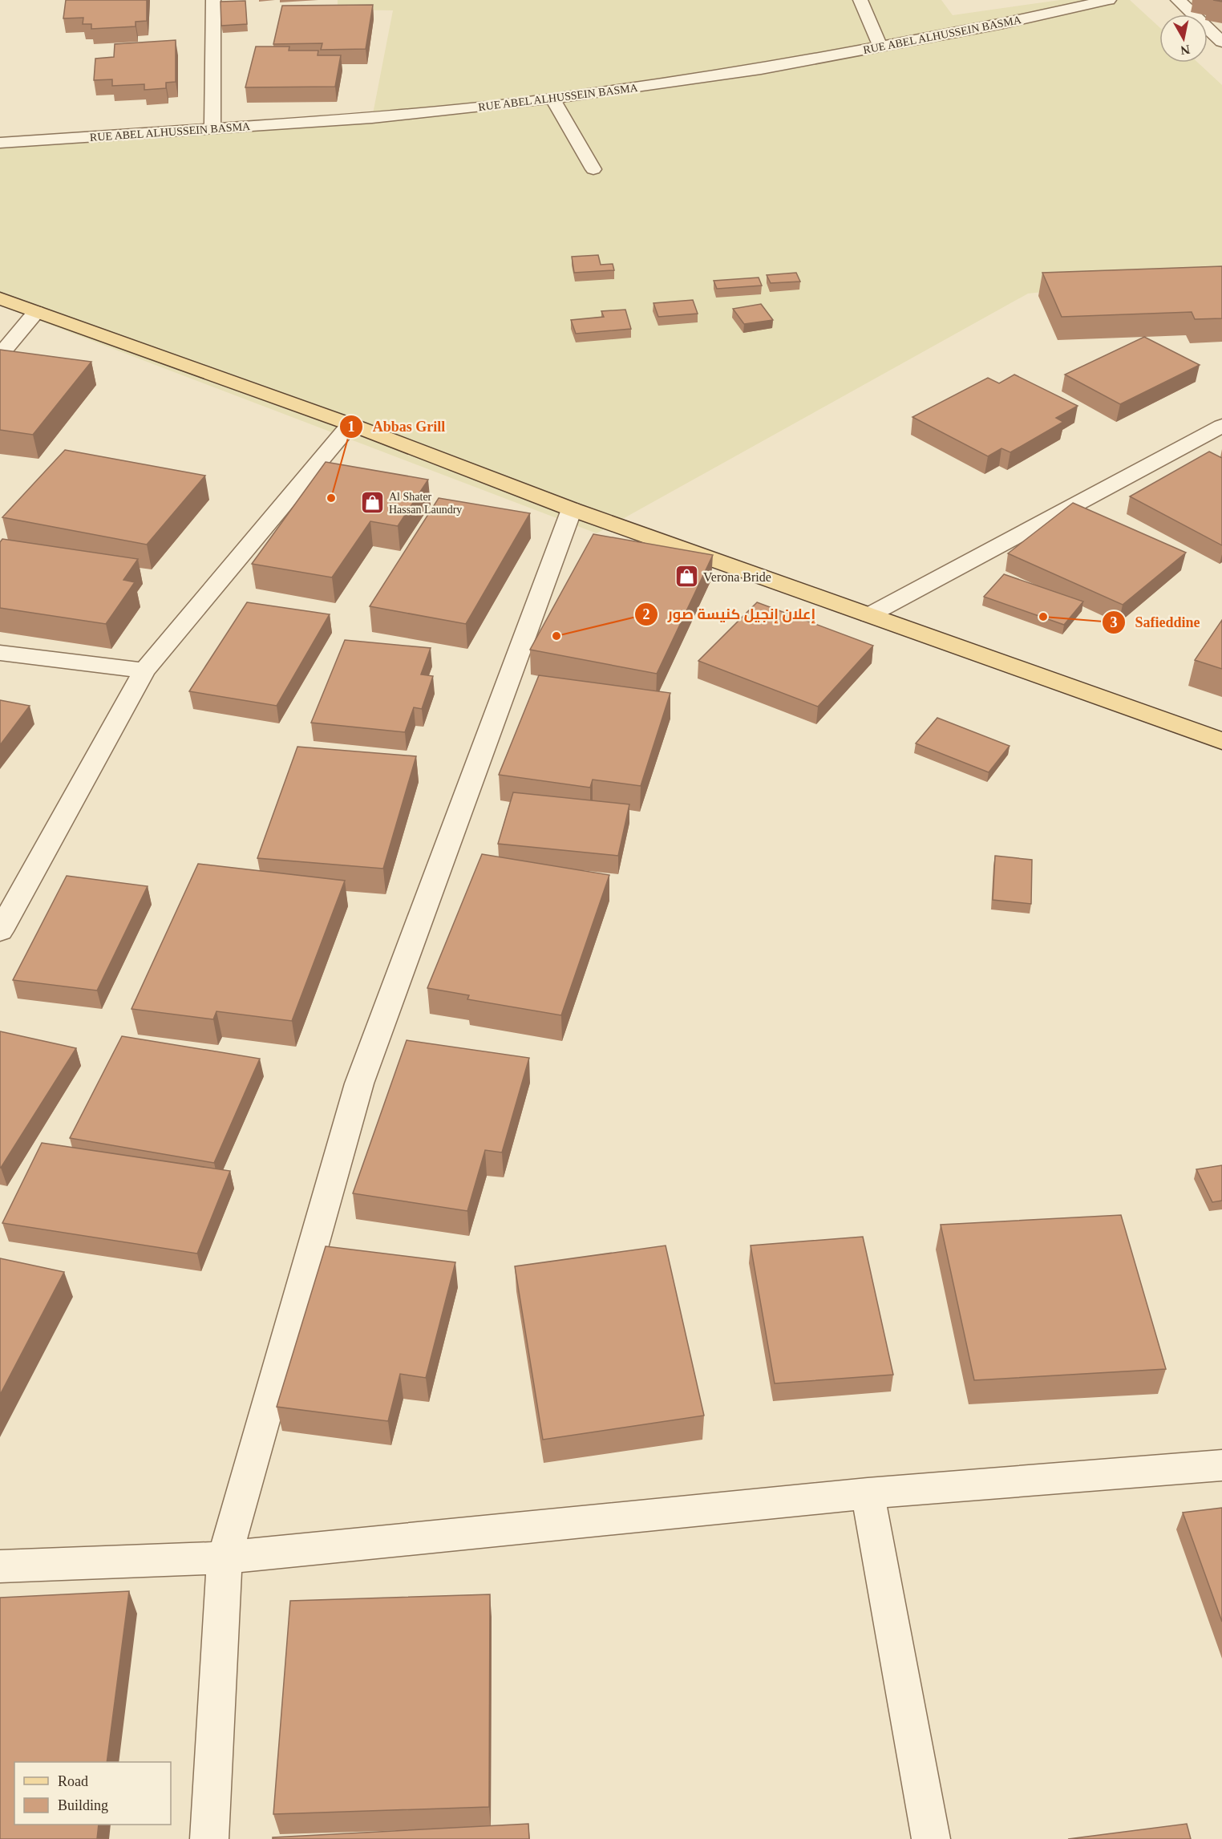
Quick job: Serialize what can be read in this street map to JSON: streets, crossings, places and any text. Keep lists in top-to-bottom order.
{
  "streets": {
    "street": ["RUE ABEL ALHUSSEIN BASMA"]
  },
  "places": {
    "other": ["Abbas Grill", "Safieddine", "إعلان إنجيل كنيسة صور"],
    "shop": ["Al Shater Hassan Laundry", "Verona Bride"]
  },
  "legend": ["Road", "Building"],
  "north": "bottom"
}
